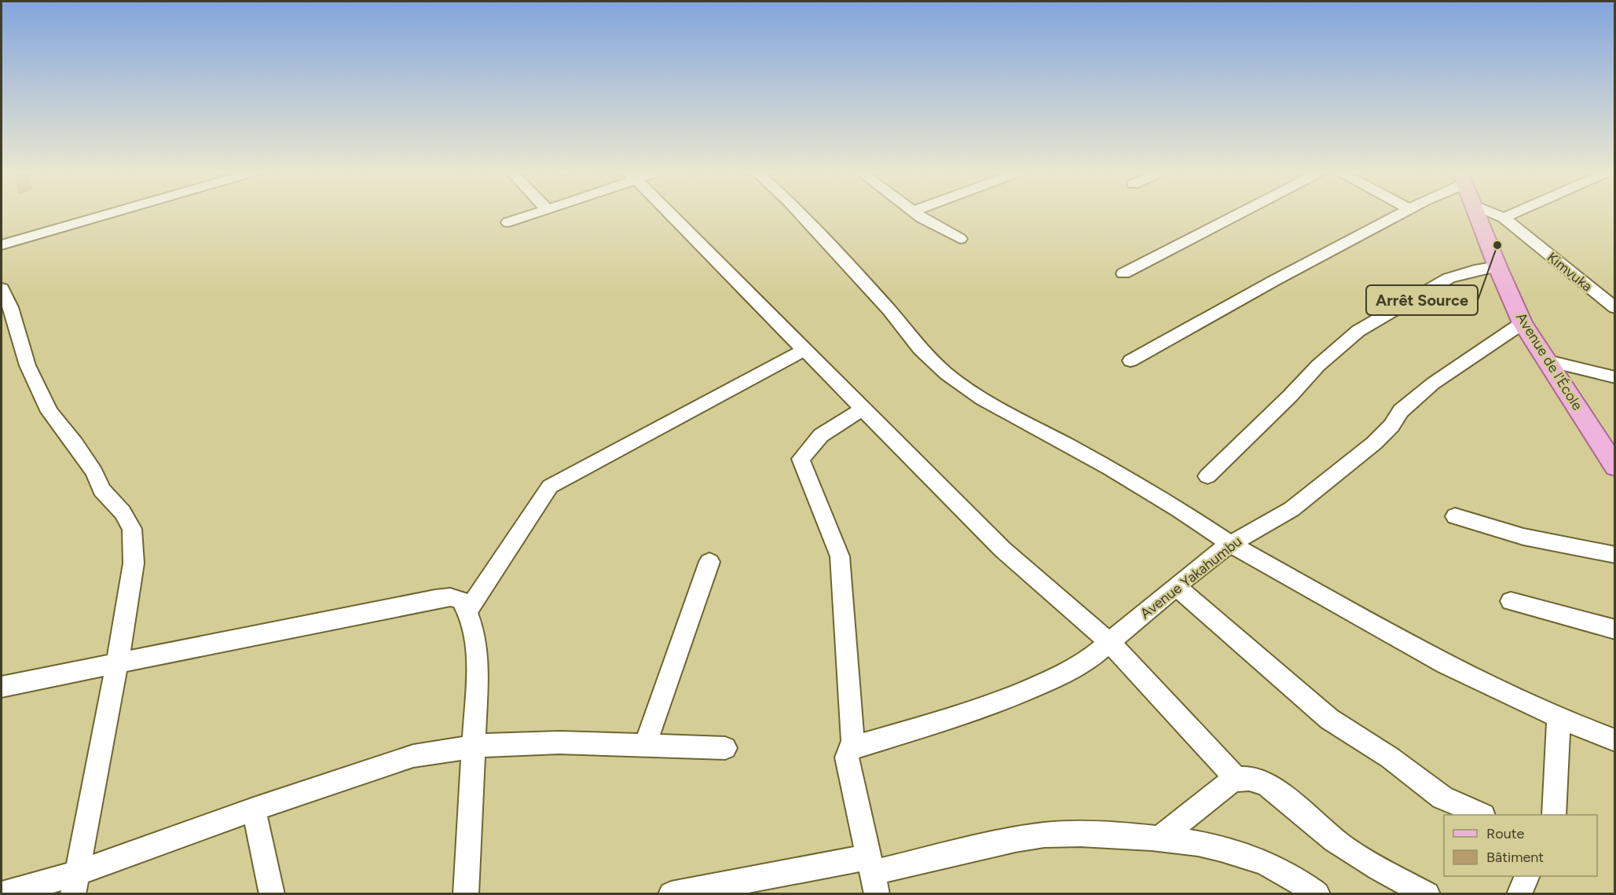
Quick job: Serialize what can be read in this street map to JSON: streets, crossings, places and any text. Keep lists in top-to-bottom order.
{
  "streets": {
    "main road": ["Avenue de l'École"],
    "street": ["Kimvuka", "Avenue Yakahumbu"]
  },
  "crossings": [
    ["Avenue de l'École", "Avenue Yakahumbu"]
  ],
  "places": ["Arrêt Source"],
  "legend": ["Route", "Bâtiment"]
}
